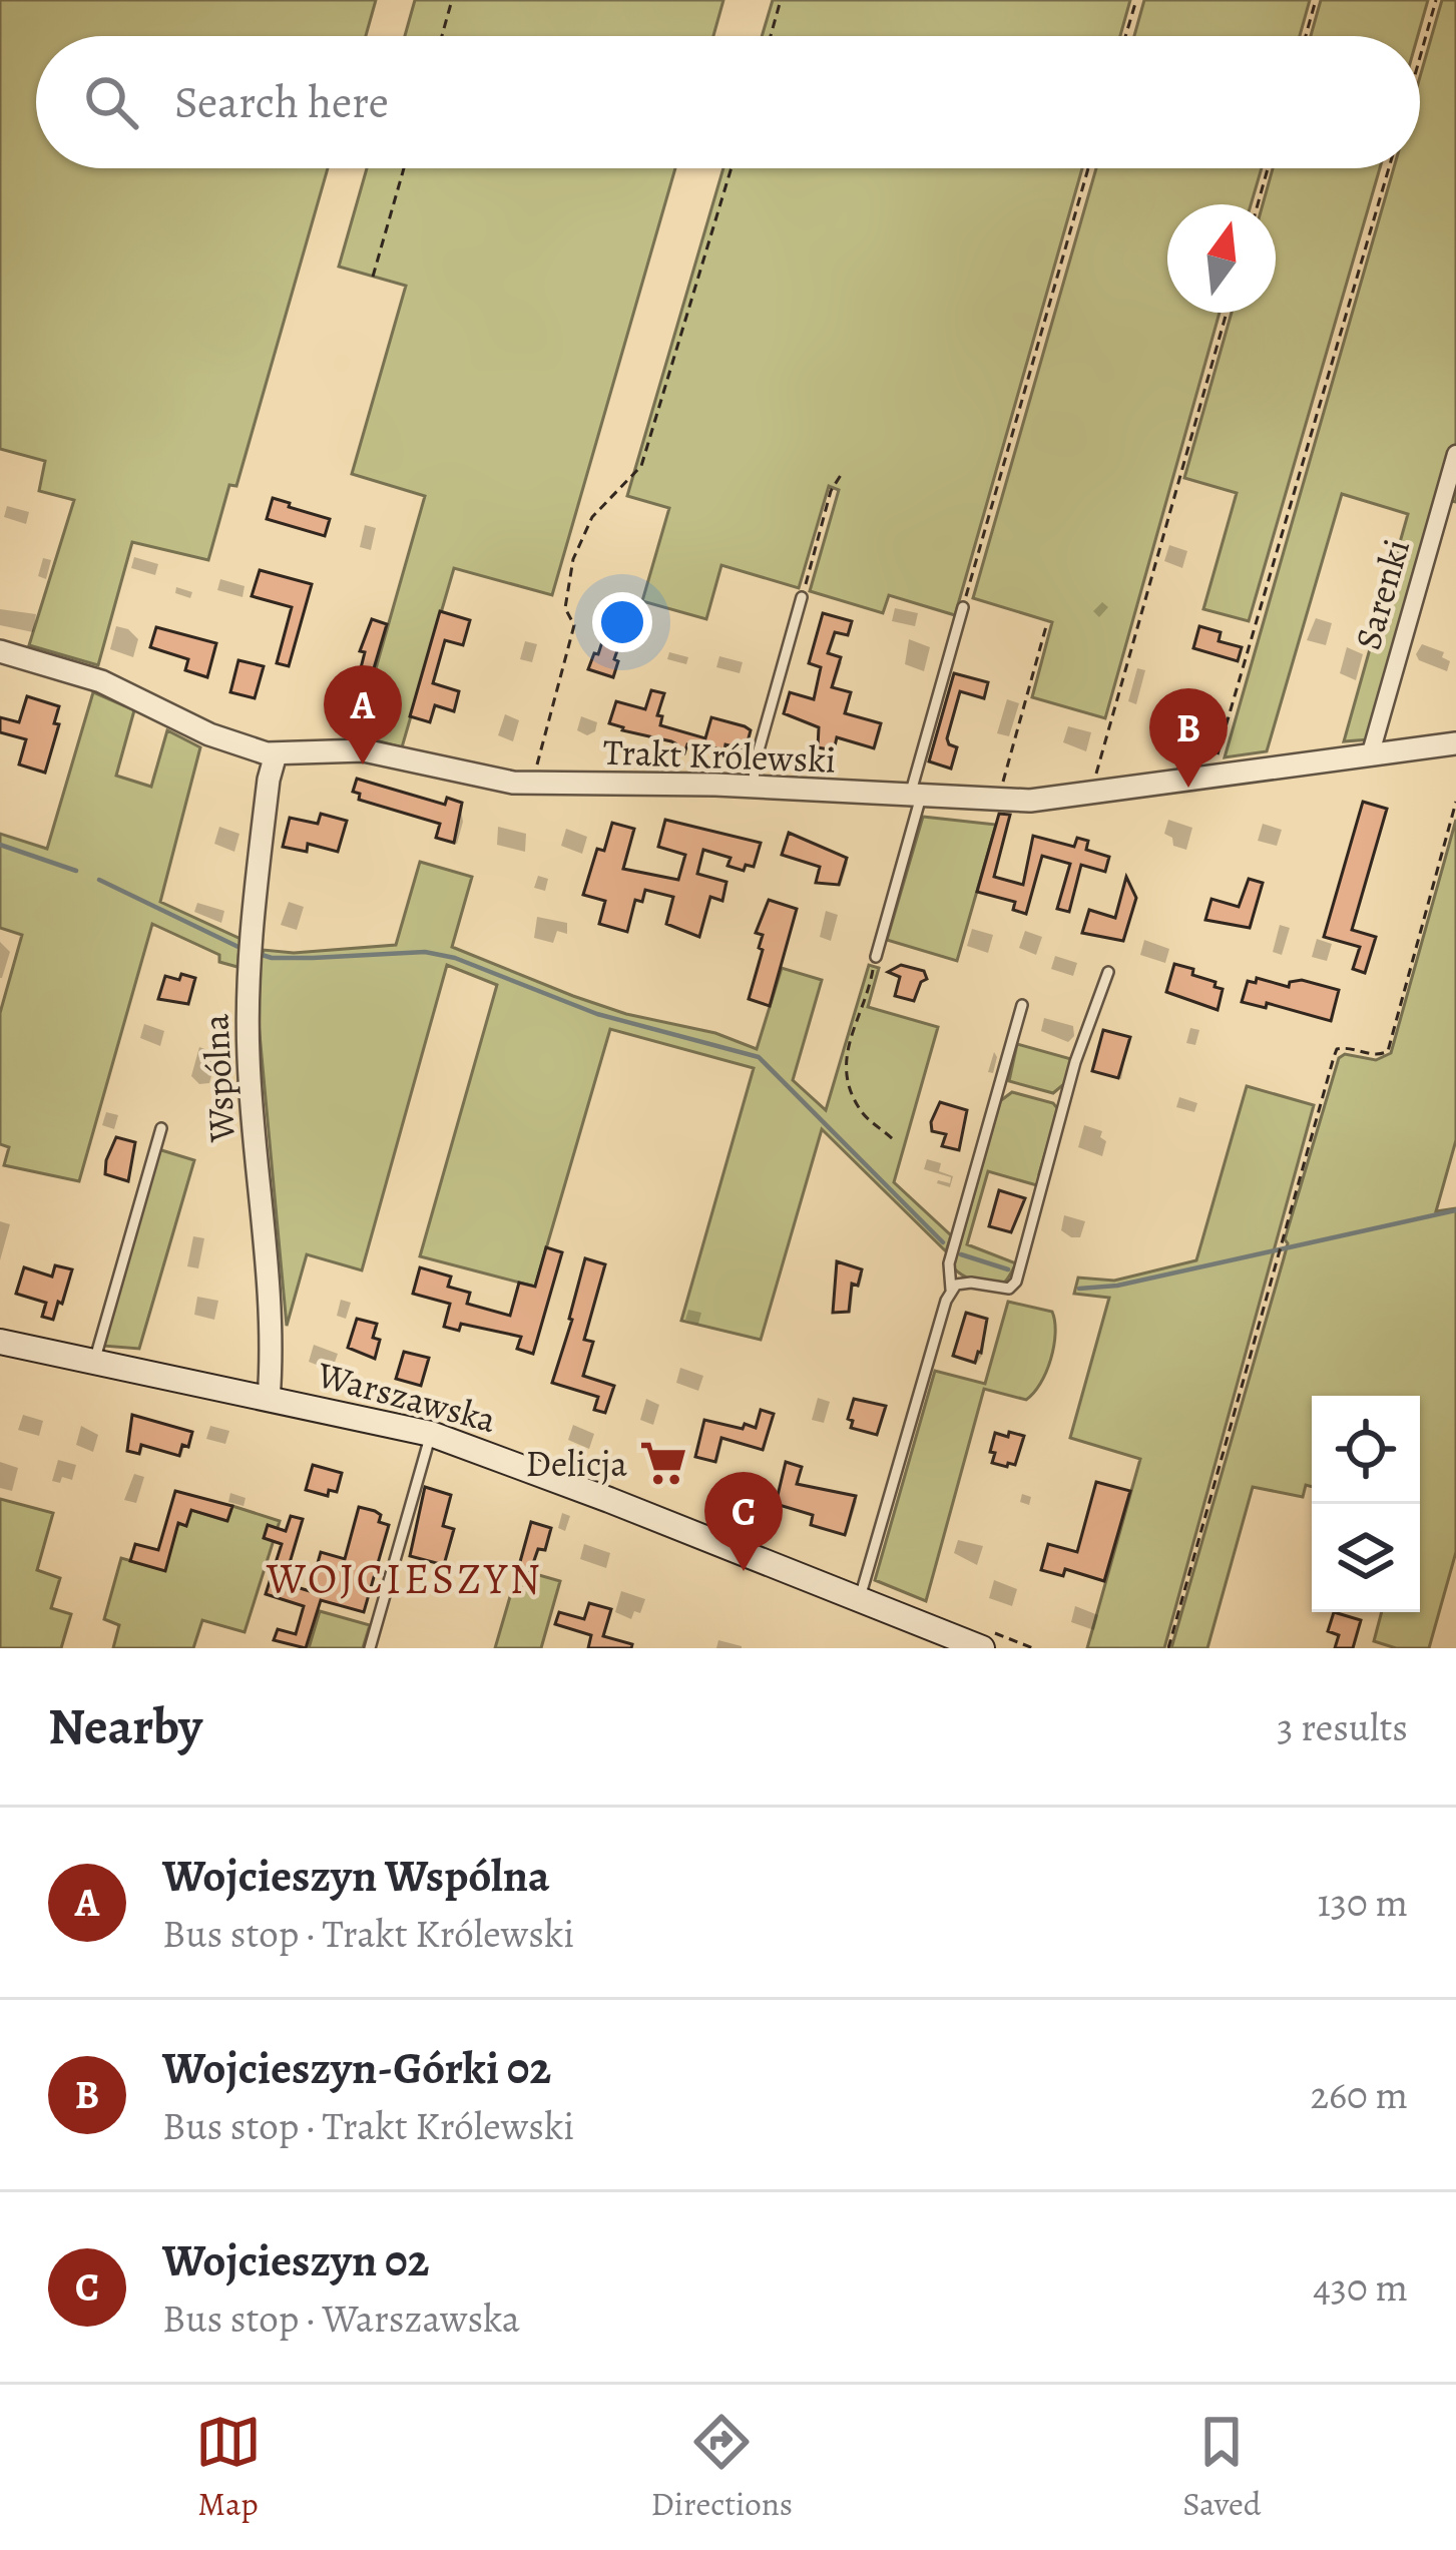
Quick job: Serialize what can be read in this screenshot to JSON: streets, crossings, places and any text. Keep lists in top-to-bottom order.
{
  "streets": {
    "main road": ["Warszawska"],
    "street": ["Sarenki", "Trakt Królewski", "Wspólna"]
  },
  "crossings": [
    ["Sarenki", "Trakt Królewski"],
    ["Trakt Królewski", "Wspólna"],
    ["Wspólna", "Warszawska"]
  ],
  "districts": ["WOJCIESZYN"],
  "places": {
    "supermarket": ["Delicja"]
  },
  "north": "top",
  "page": {
    "search": "Search here",
    "pins": ["A", "B", "C"],
    "heading": ["Nearby", "3 results"],
    "list": [
      {
        "mark": "A",
        "name": "Wojcieszyn Wspólna",
        "note": "Bus stop · Trakt Królewski",
        "value": "130 m"
      },
      {
        "mark": "B",
        "name": "Wojcieszyn-Górki 02",
        "note": "Bus stop · Trakt Królewski",
        "value": "260 m"
      },
      {
        "mark": "C",
        "name": "Wojcieszyn 02",
        "note": "Bus stop · Warszawska",
        "value": "430 m"
      }
    ],
    "nav": ["Map", "Directions", "Saved"]
  }
}
